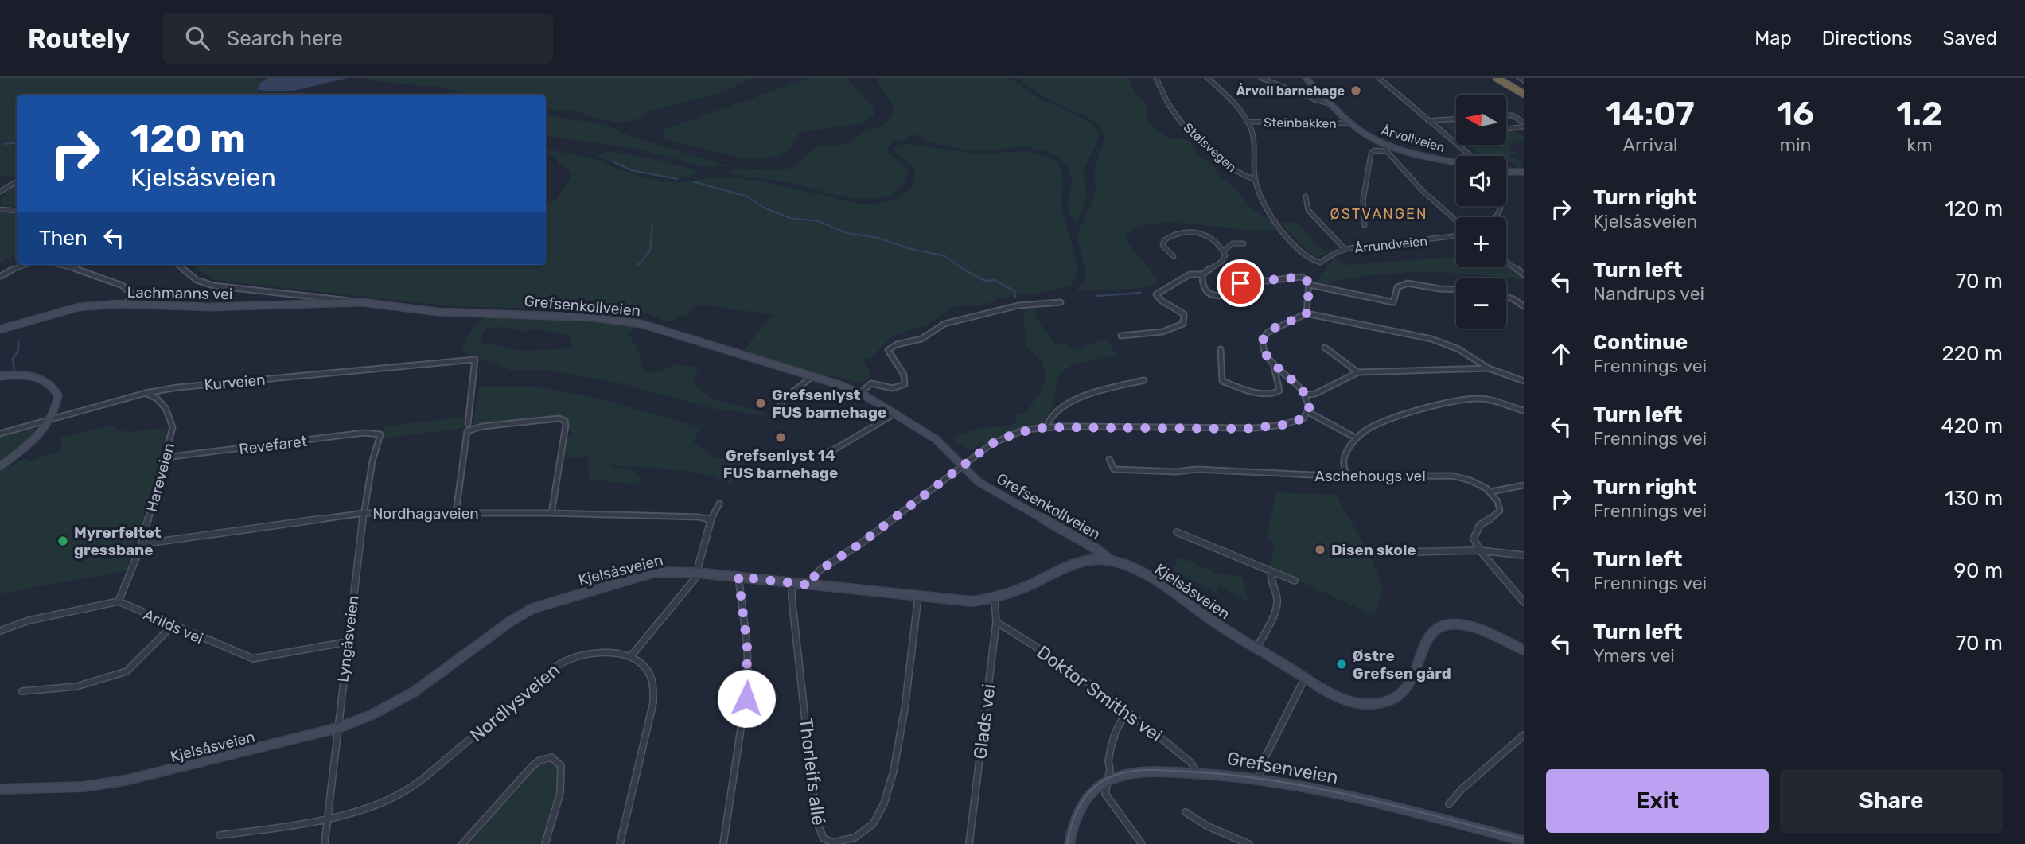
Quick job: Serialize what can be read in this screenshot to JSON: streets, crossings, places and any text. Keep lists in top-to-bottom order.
{
  "streets": {
    "street": [
      "Steinbakken",
      "Årvollveien",
      "Stølsvegen",
      "Årrundveien",
      "Lachmanns vei",
      "Grefsenkollveien",
      "Kurveien",
      "Revefaret",
      "Aschehougs vei",
      "Hareveien",
      "Nordhagaveien",
      "Kjelsåsveien",
      "Arilds vei",
      "Lyngåsveien",
      "Doktor Smiths vei",
      "Nordlysveien",
      "Glads vei",
      "Grefsenveien",
      "Thorleifs allé"
    ]
  },
  "crossings": [
    ["Steinbakken", "Årvollveien"],
    ["Stølsvegen", "Årrundveien"],
    ["Lachmanns vei", "Grefsenkollveien"],
    ["Grefsenkollveien", "Kjelsåsveien"],
    ["Kurveien", "Hareveien"],
    ["Revefaret", "Hareveien"],
    ["Revefaret", "Lyngåsveien"],
    ["Hareveien", "Nordhagaveien"],
    ["Hareveien", "Arilds vei"],
    ["Nordhagaveien", "Lyngåsveien"],
    ["Kjelsåsveien", "Lyngåsveien"],
    ["Kjelsåsveien", "Glads vei"],
    ["Kjelsåsveien", "Thorleifs allé"],
    ["Arilds vei", "Lyngåsveien"],
    ["Lyngåsveien", "Nordlysveien"],
    ["Doktor Smiths vei", "Glads vei"],
    ["Doktor Smiths vei", "Grefsenveien"]
  ],
  "districts": ["ØSTVANGEN"],
  "places": [
    "Årvoll barnehage",
    "Grefsenlyst FUS barnehage",
    "Grefsenlyst 14 FUS barnehage",
    "Myrerfeltet gressbane",
    "Disen skole",
    "Østre Grefsen gård"
  ],
  "north": "left",
  "page": {
    "header": "Routely",
    "search": "Search here",
    "nav": ["Map", "Directions", "Saved"],
    "eta": [
      "14:07",
      "Arrival",
      "16",
      "min",
      "1.2",
      "km"
    ],
    "map_buttons": ["+", "−"],
    "turn": ["120 m", "Kjelsåsveien"],
    "list": [
      {
        "name": "Turn right",
        "note": "Kjelsåsveien",
        "value": "120 m"
      },
      {
        "name": "Turn left",
        "note": "Nandrups vei",
        "value": "70 m"
      },
      {
        "name": "Continue",
        "note": "Frennings vei",
        "value": "220 m"
      },
      {
        "name": "Turn left",
        "note": "Frennings vei",
        "value": "420 m"
      },
      {
        "name": "Turn right",
        "note": "Frennings vei",
        "value": "130 m"
      },
      {
        "name": "Turn left",
        "note": "Frennings vei",
        "value": "90 m"
      },
      {
        "name": "Turn left",
        "note": "Ymers vei",
        "value": "70 m"
      }
    ],
    "then": "Then",
    "buttons": ["Exit", "Share"]
  }
}
